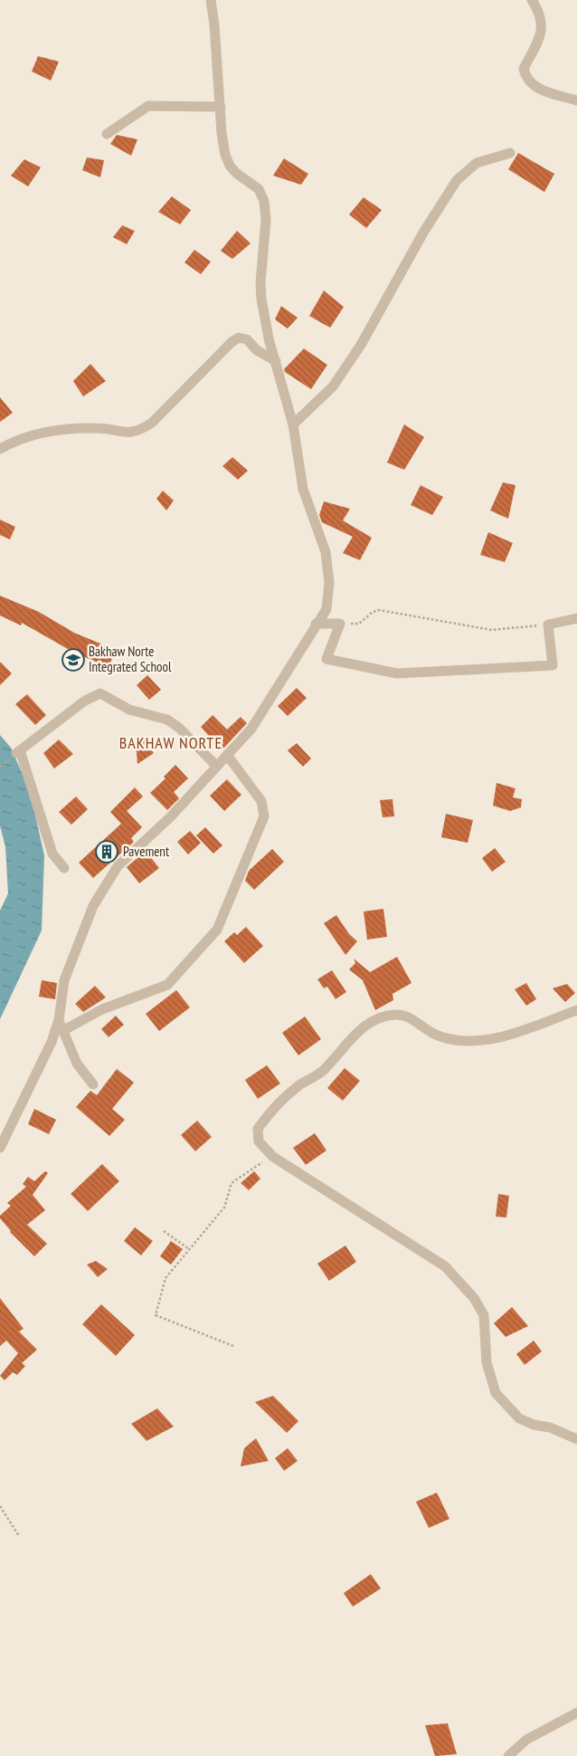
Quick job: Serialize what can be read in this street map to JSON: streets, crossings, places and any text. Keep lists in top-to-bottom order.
{
  "districts": ["BAKHAW NORTE"],
  "places": {
    "school or university": ["Bakhaw Norte Integrated School"],
    "building": ["Pavement"]
  }
}
